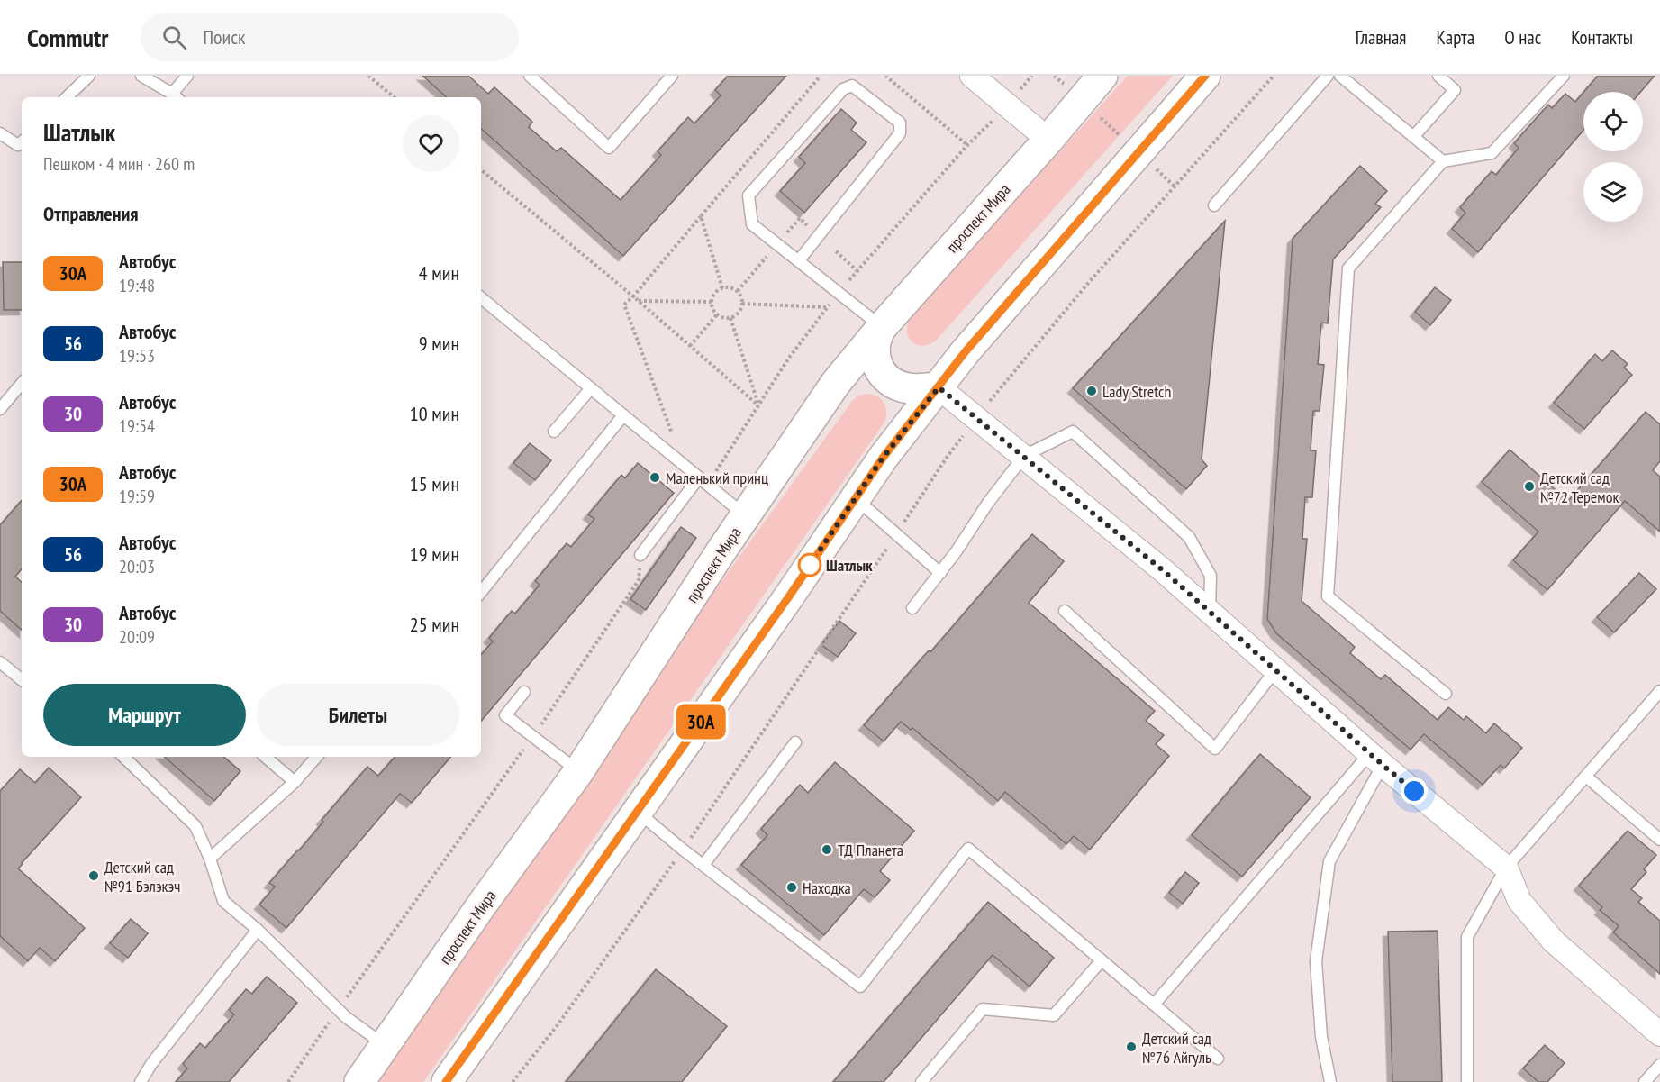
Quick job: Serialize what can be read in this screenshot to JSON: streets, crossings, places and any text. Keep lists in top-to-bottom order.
{
  "streets": {
    "main road": ["проспект Мира"]
  },
  "places": [
    "Lady Stretch",
    "Маленький принц",
    "Детский сад №72 Теремок",
    "Шатлык",
    "ТД Планета",
    "Детский сад №91 Бэлэкэч",
    "Находка",
    "Детский сад №76 Айгуль"
  ],
  "lines": ["bus line 30А"],
  "page": {
    "header": "Commutr",
    "search": "Поиск",
    "nav": [
      "Главная",
      "Карта",
      "О нас",
      "Контакты"
    ],
    "on_map": "30А",
    "heading": [
      ["Шатлык", "Пешком · 4 мин · 260 m"],
      "Отправления"
    ],
    "list": [
      {
        "mark": "30А",
        "name": "Автобус",
        "note": "19:48",
        "value": "4 мин"
      },
      {
        "mark": "56",
        "name": "Автобус",
        "note": "19:53",
        "value": "9 мин"
      },
      {
        "mark": "30",
        "name": "Автобус",
        "note": "19:54",
        "value": "10 мин"
      },
      {
        "mark": "30А",
        "name": "Автобус",
        "note": "19:59",
        "value": "15 мин"
      },
      {
        "mark": "56",
        "name": "Автобус",
        "note": "20:03",
        "value": "19 мин"
      },
      {
        "mark": "30",
        "name": "Автобус",
        "note": "20:09",
        "value": "25 мин"
      }
    ],
    "buttons": ["Маршрут", "Билеты"]
  }
}
